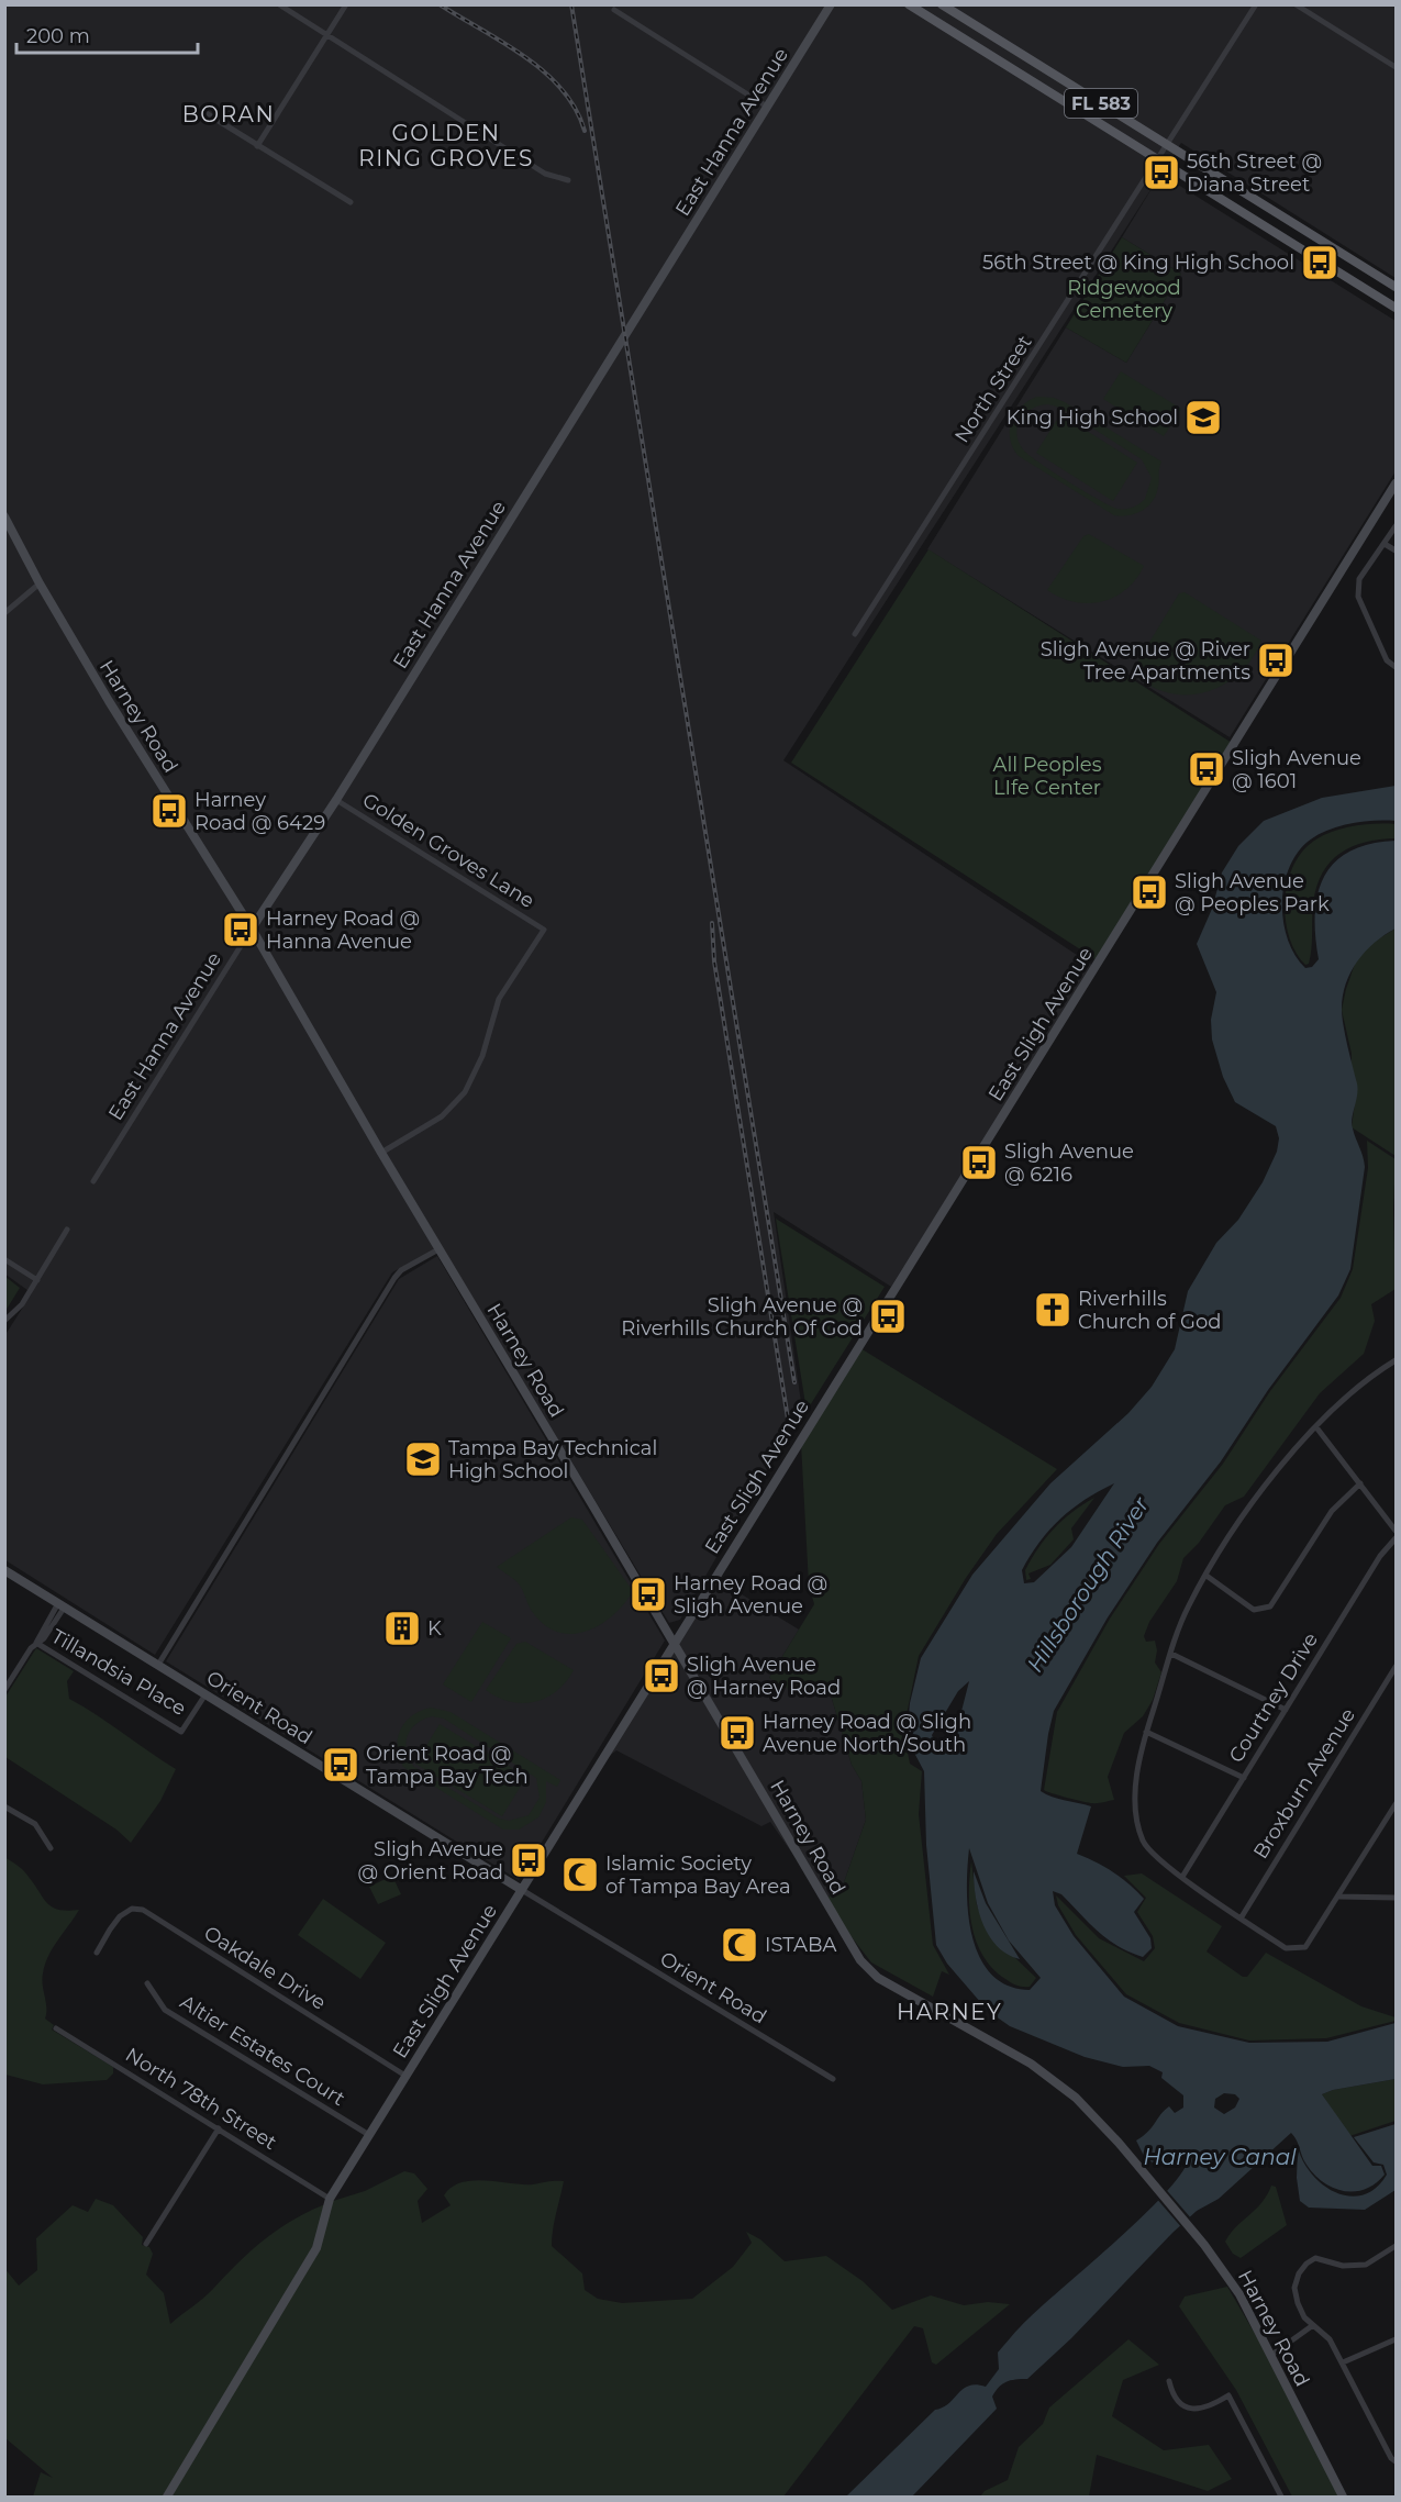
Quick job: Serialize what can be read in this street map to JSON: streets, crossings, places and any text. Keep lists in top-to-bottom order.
{
  "streets": {
    "main road": ["FL 583"],
    "street": [
      "East Hanna Avenue",
      "North Street",
      "Harney Road",
      "Golden Groves Lane",
      "East Sligh Avenue",
      "Tillandsia Place",
      "Courtney Drive",
      "Orient Road",
      "Broxburn Avenue",
      "Oakdale Drive",
      "Altier Estates Court",
      "North 78th Street"
    ]
  },
  "crossings": [
    ["FL 583", "North Street"],
    ["East Hanna Avenue", "Harney Road"],
    ["East Hanna Avenue", "Golden Groves Lane"],
    ["Harney Road", "Golden Groves Lane"],
    ["Harney Road", "East Sligh Avenue"],
    ["East Sligh Avenue", "Orient Road"],
    ["East Sligh Avenue", "Oakdale Drive"],
    ["East Sligh Avenue", "Altier Estates Court"],
    ["East Sligh Avenue", "North 78th Street"],
    ["Tillandsia Place", "Orient Road"]
  ],
  "districts": ["BORAN", "GOLDEN RING GROVES", "HARNEY"],
  "water": ["Hillsborough River", "Harney Canal"],
  "parks": ["Ridgewood Cemetery", "All Peoples LIfe Center"],
  "places": {
    "bus stop": [
      "56th Street @ Diana Street",
      "56th Street @ King High School",
      "Sligh Avenue @ River Tree Apartments",
      "Sligh Avenue @ 1601",
      "Harney Road @ 6429",
      "Sligh Avenue @ Peoples Park",
      "Harney Road @ Hanna Avenue",
      "Sligh Avenue @ 6216",
      "Sligh Avenue @ Riverhills Church Of God",
      "Harney Road @ Sligh Avenue",
      "Sligh Avenue @ Harney Road",
      "Harney Road @ Sligh Avenue North/South",
      "Orient Road @ Tampa Bay Tech",
      "Sligh Avenue @ Orient Road"
    ],
    "school or university": ["King High School", "Tampa Bay Technical High School"],
    "church": ["Riverhills Church of God"],
    "building": ["K"],
    "mosque": ["Islamic Society of Tampa Bay Area", "ISTABA"]
  },
  "scale_bar": "200 m"
}
